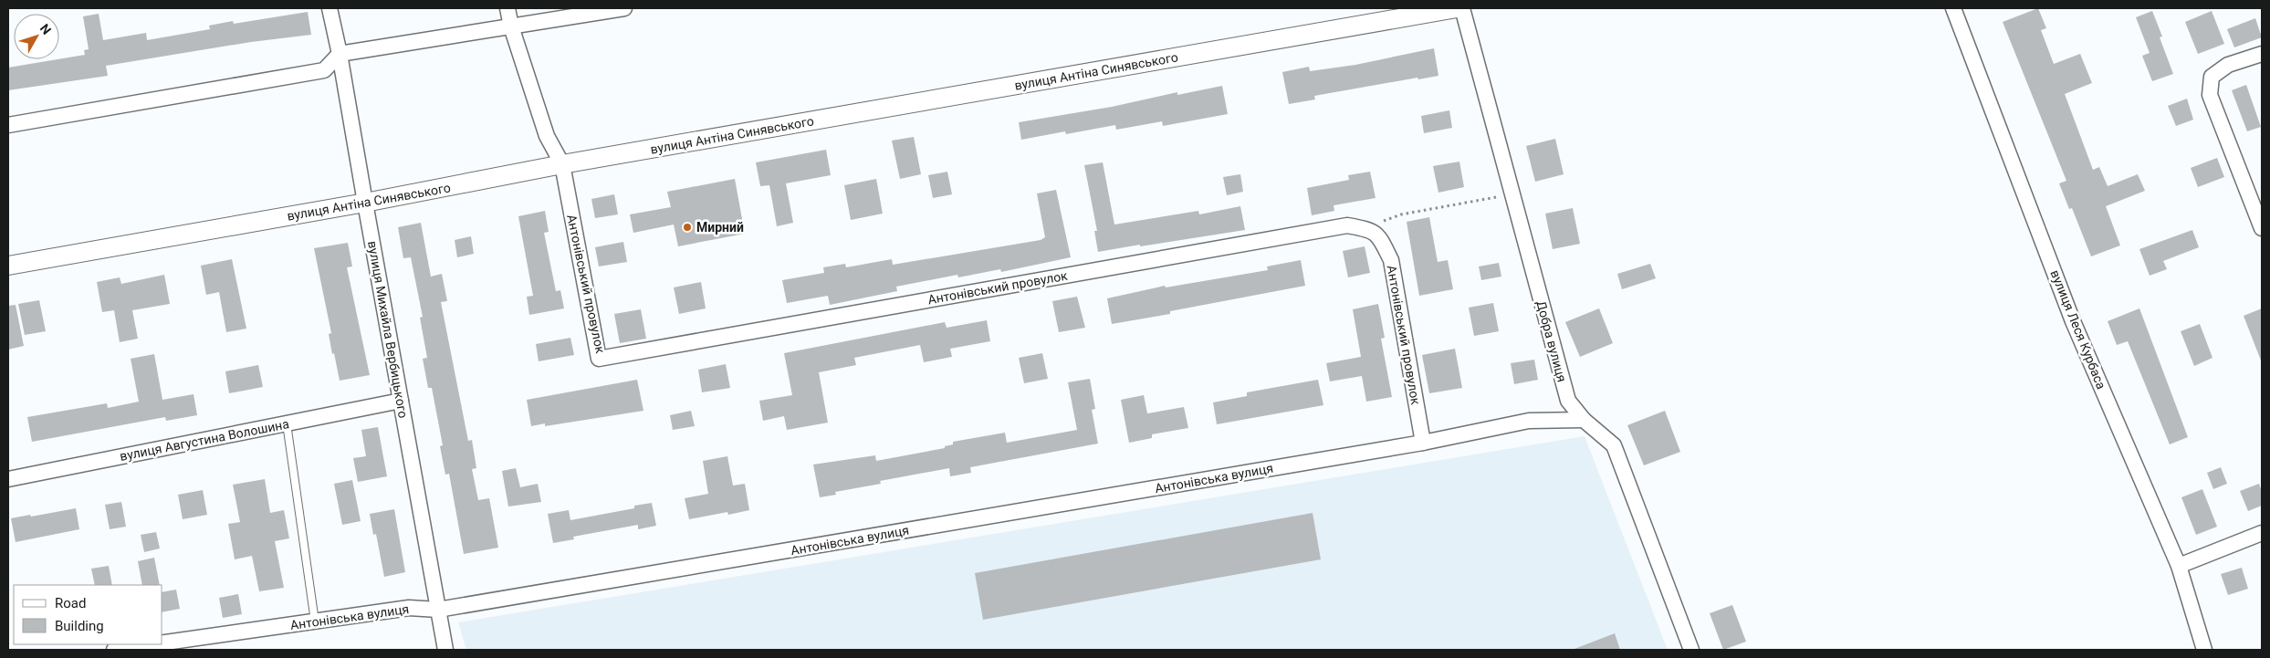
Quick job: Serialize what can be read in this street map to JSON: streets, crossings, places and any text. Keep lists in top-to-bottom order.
{
  "streets": {
    "street": [
      "вулиця Антіна Синявського",
      "Антонівський провулок",
      "вулиця Михайла Вербицького",
      "вулиця Леся Курбаса",
      "Добра вулиця",
      "вулиця Августина Волошина",
      "Антонівська вулиця"
    ]
  },
  "crossings": [
    ["вулиця Антіна Синявського", "Антонівський провулок"],
    ["вулиця Антіна Синявського", "вулиця Михайла Вербицького"],
    ["Антонівський провулок", "Антонівська вулиця"],
    ["вулиця Михайла Вербицького", "вулиця Августина Волошина"],
    ["вулиця Михайла Вербицького", "Антонівська вулиця"],
    ["Добра вулиця", "Антонівська вулиця"]
  ],
  "places": ["Мирний"],
  "legend": ["Road", "Building"],
  "north": "top right"
}
